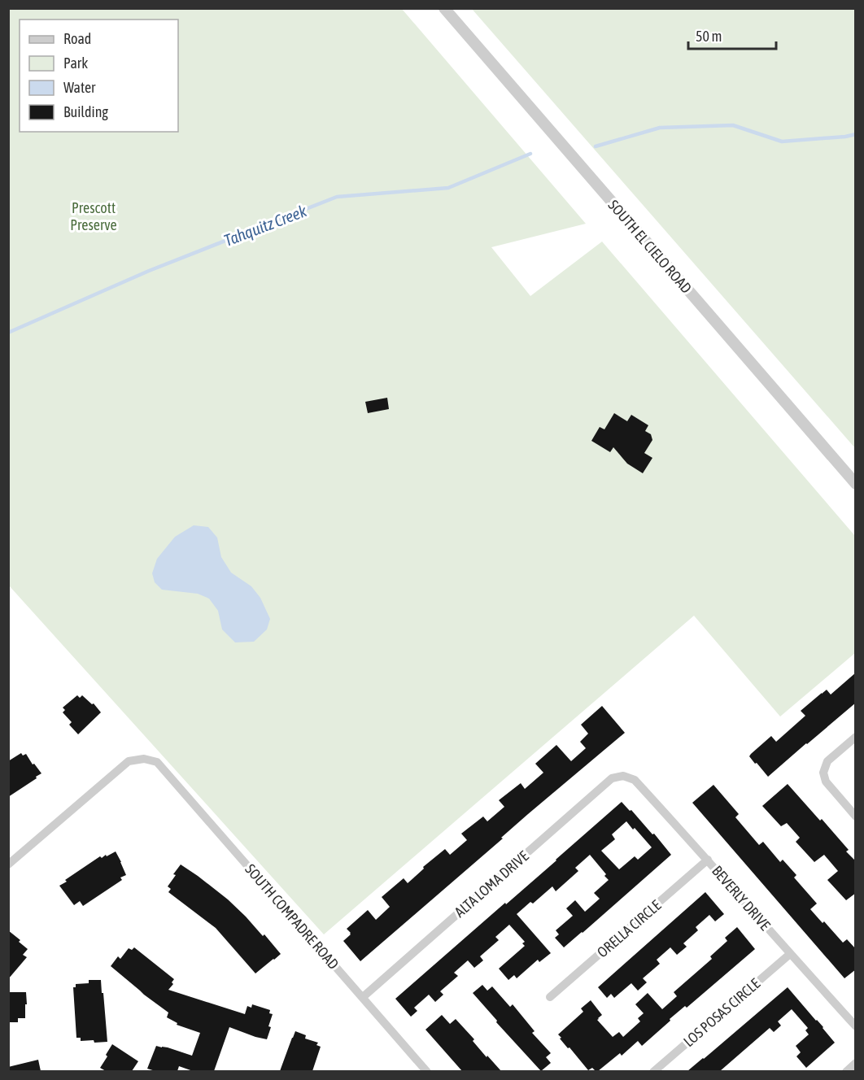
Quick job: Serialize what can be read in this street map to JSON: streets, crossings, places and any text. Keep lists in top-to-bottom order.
{
  "streets": {
    "street": [
      "SOUTH EL CIELO ROAD",
      "ALTA LOMA DRIVE",
      "BEVERLY DRIVE",
      "SOUTH COMPADRE ROAD",
      "ORELLA CIRCLE",
      "LOS POSAS CIRCLE"
    ]
  },
  "crossings": [
    ["ALTA LOMA DRIVE", "BEVERLY DRIVE"],
    ["ALTA LOMA DRIVE", "SOUTH COMPADRE ROAD"],
    ["BEVERLY DRIVE", "ORELLA CIRCLE"],
    ["BEVERLY DRIVE", "LOS POSAS CIRCLE"]
  ],
  "water": ["Tahquitz Creek"],
  "parks": ["Prescott Preserve"],
  "legend": [
    "Road",
    "Park",
    "Water",
    "Building"
  ],
  "scale_bar": "50 m"
}
